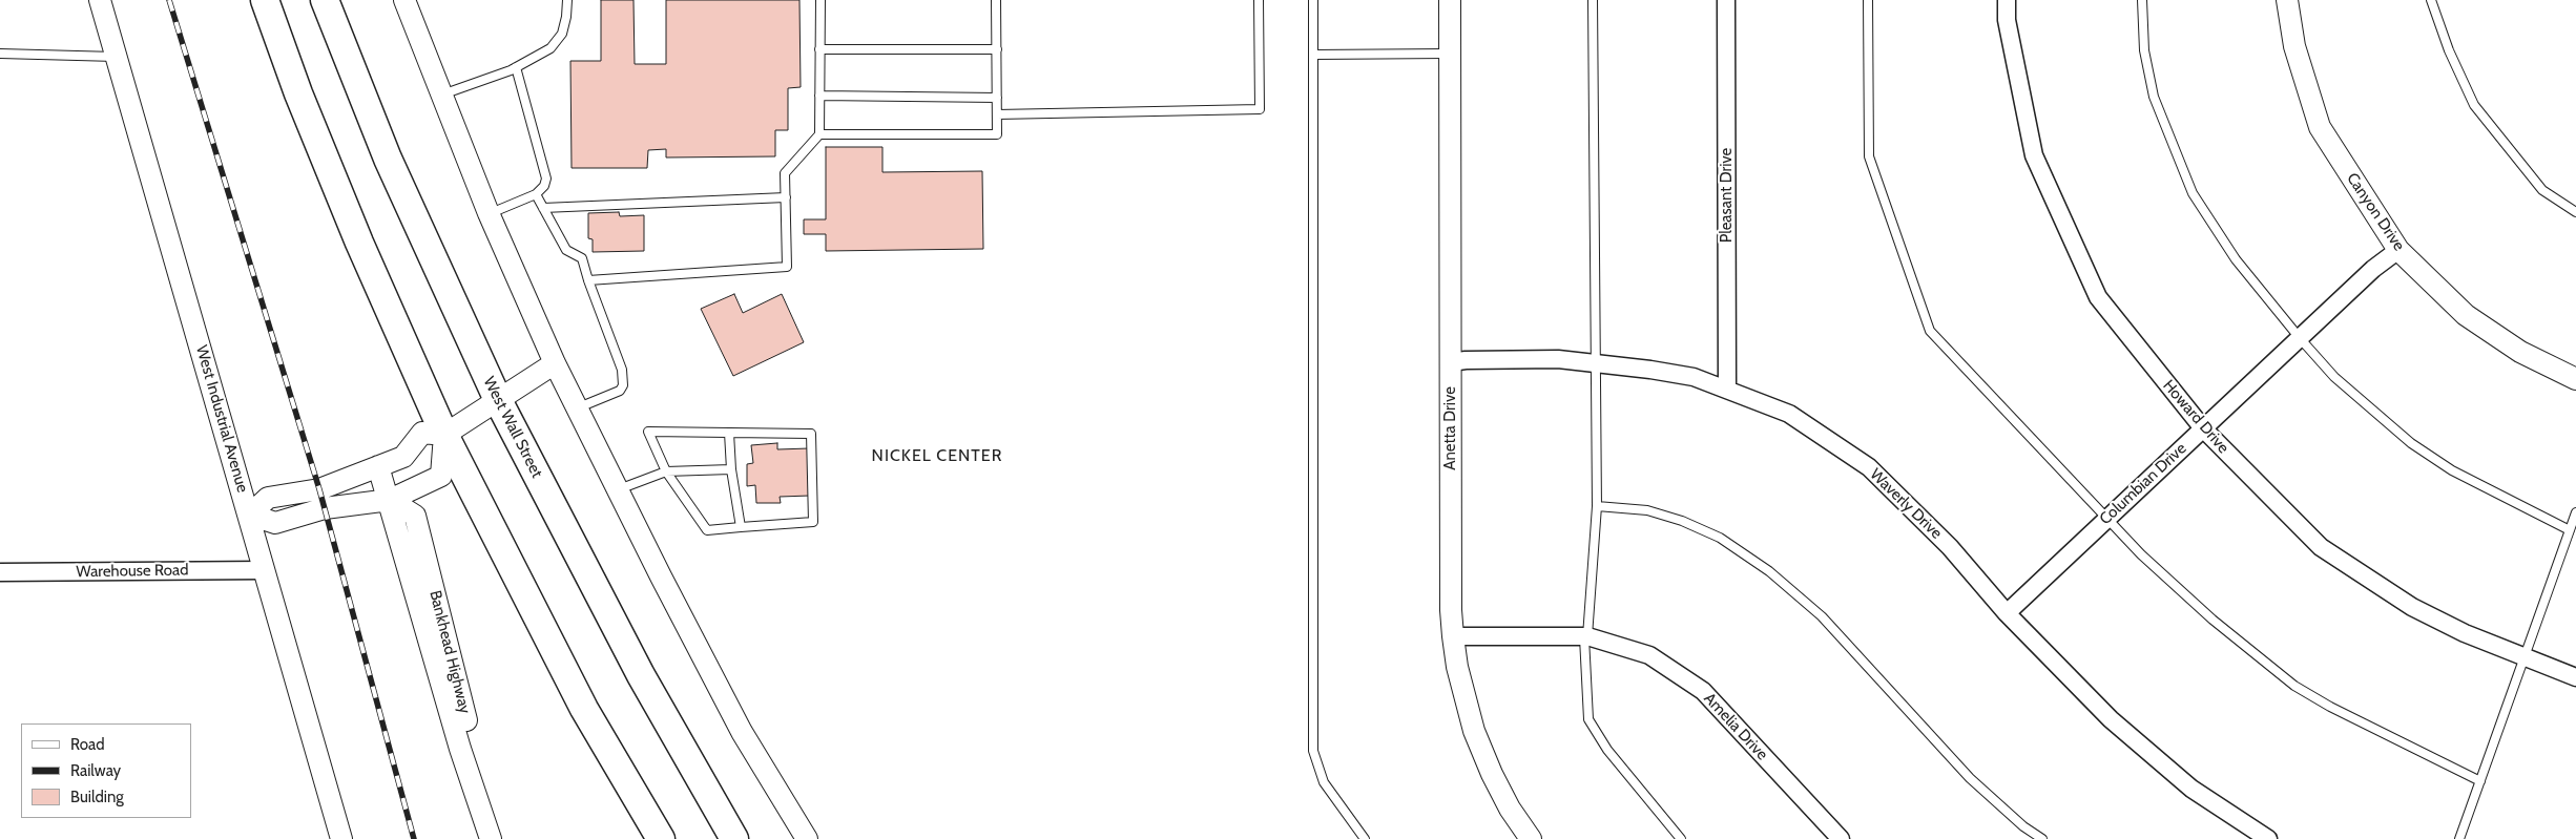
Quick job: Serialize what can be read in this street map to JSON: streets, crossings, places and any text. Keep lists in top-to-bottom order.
{
  "streets": {
    "main road": ["West Wall Street"],
    "street": [
      "Pleasant Drive",
      "Canyon Drive",
      "Howard Drive",
      "West Industrial Avenue",
      "Anetta Drive",
      "Columbian Drive",
      "Waverly Drive",
      "Warehouse Road",
      "Bankhead Highway",
      "Amelia Drive"
    ]
  },
  "crossings": [
    ["Pleasant Drive", "Waverly Drive"],
    ["Canyon Drive", "Columbian Drive"],
    ["Howard Drive", "Columbian Drive"],
    ["West Industrial Avenue", "Warehouse Road"],
    ["Anetta Drive", "Waverly Drive"],
    ["Anetta Drive", "Amelia Drive"],
    ["Columbian Drive", "Waverly Drive"]
  ],
  "districts": ["NICKEL CENTER"],
  "legend": ["Road", "Railway", "Building"]
}
